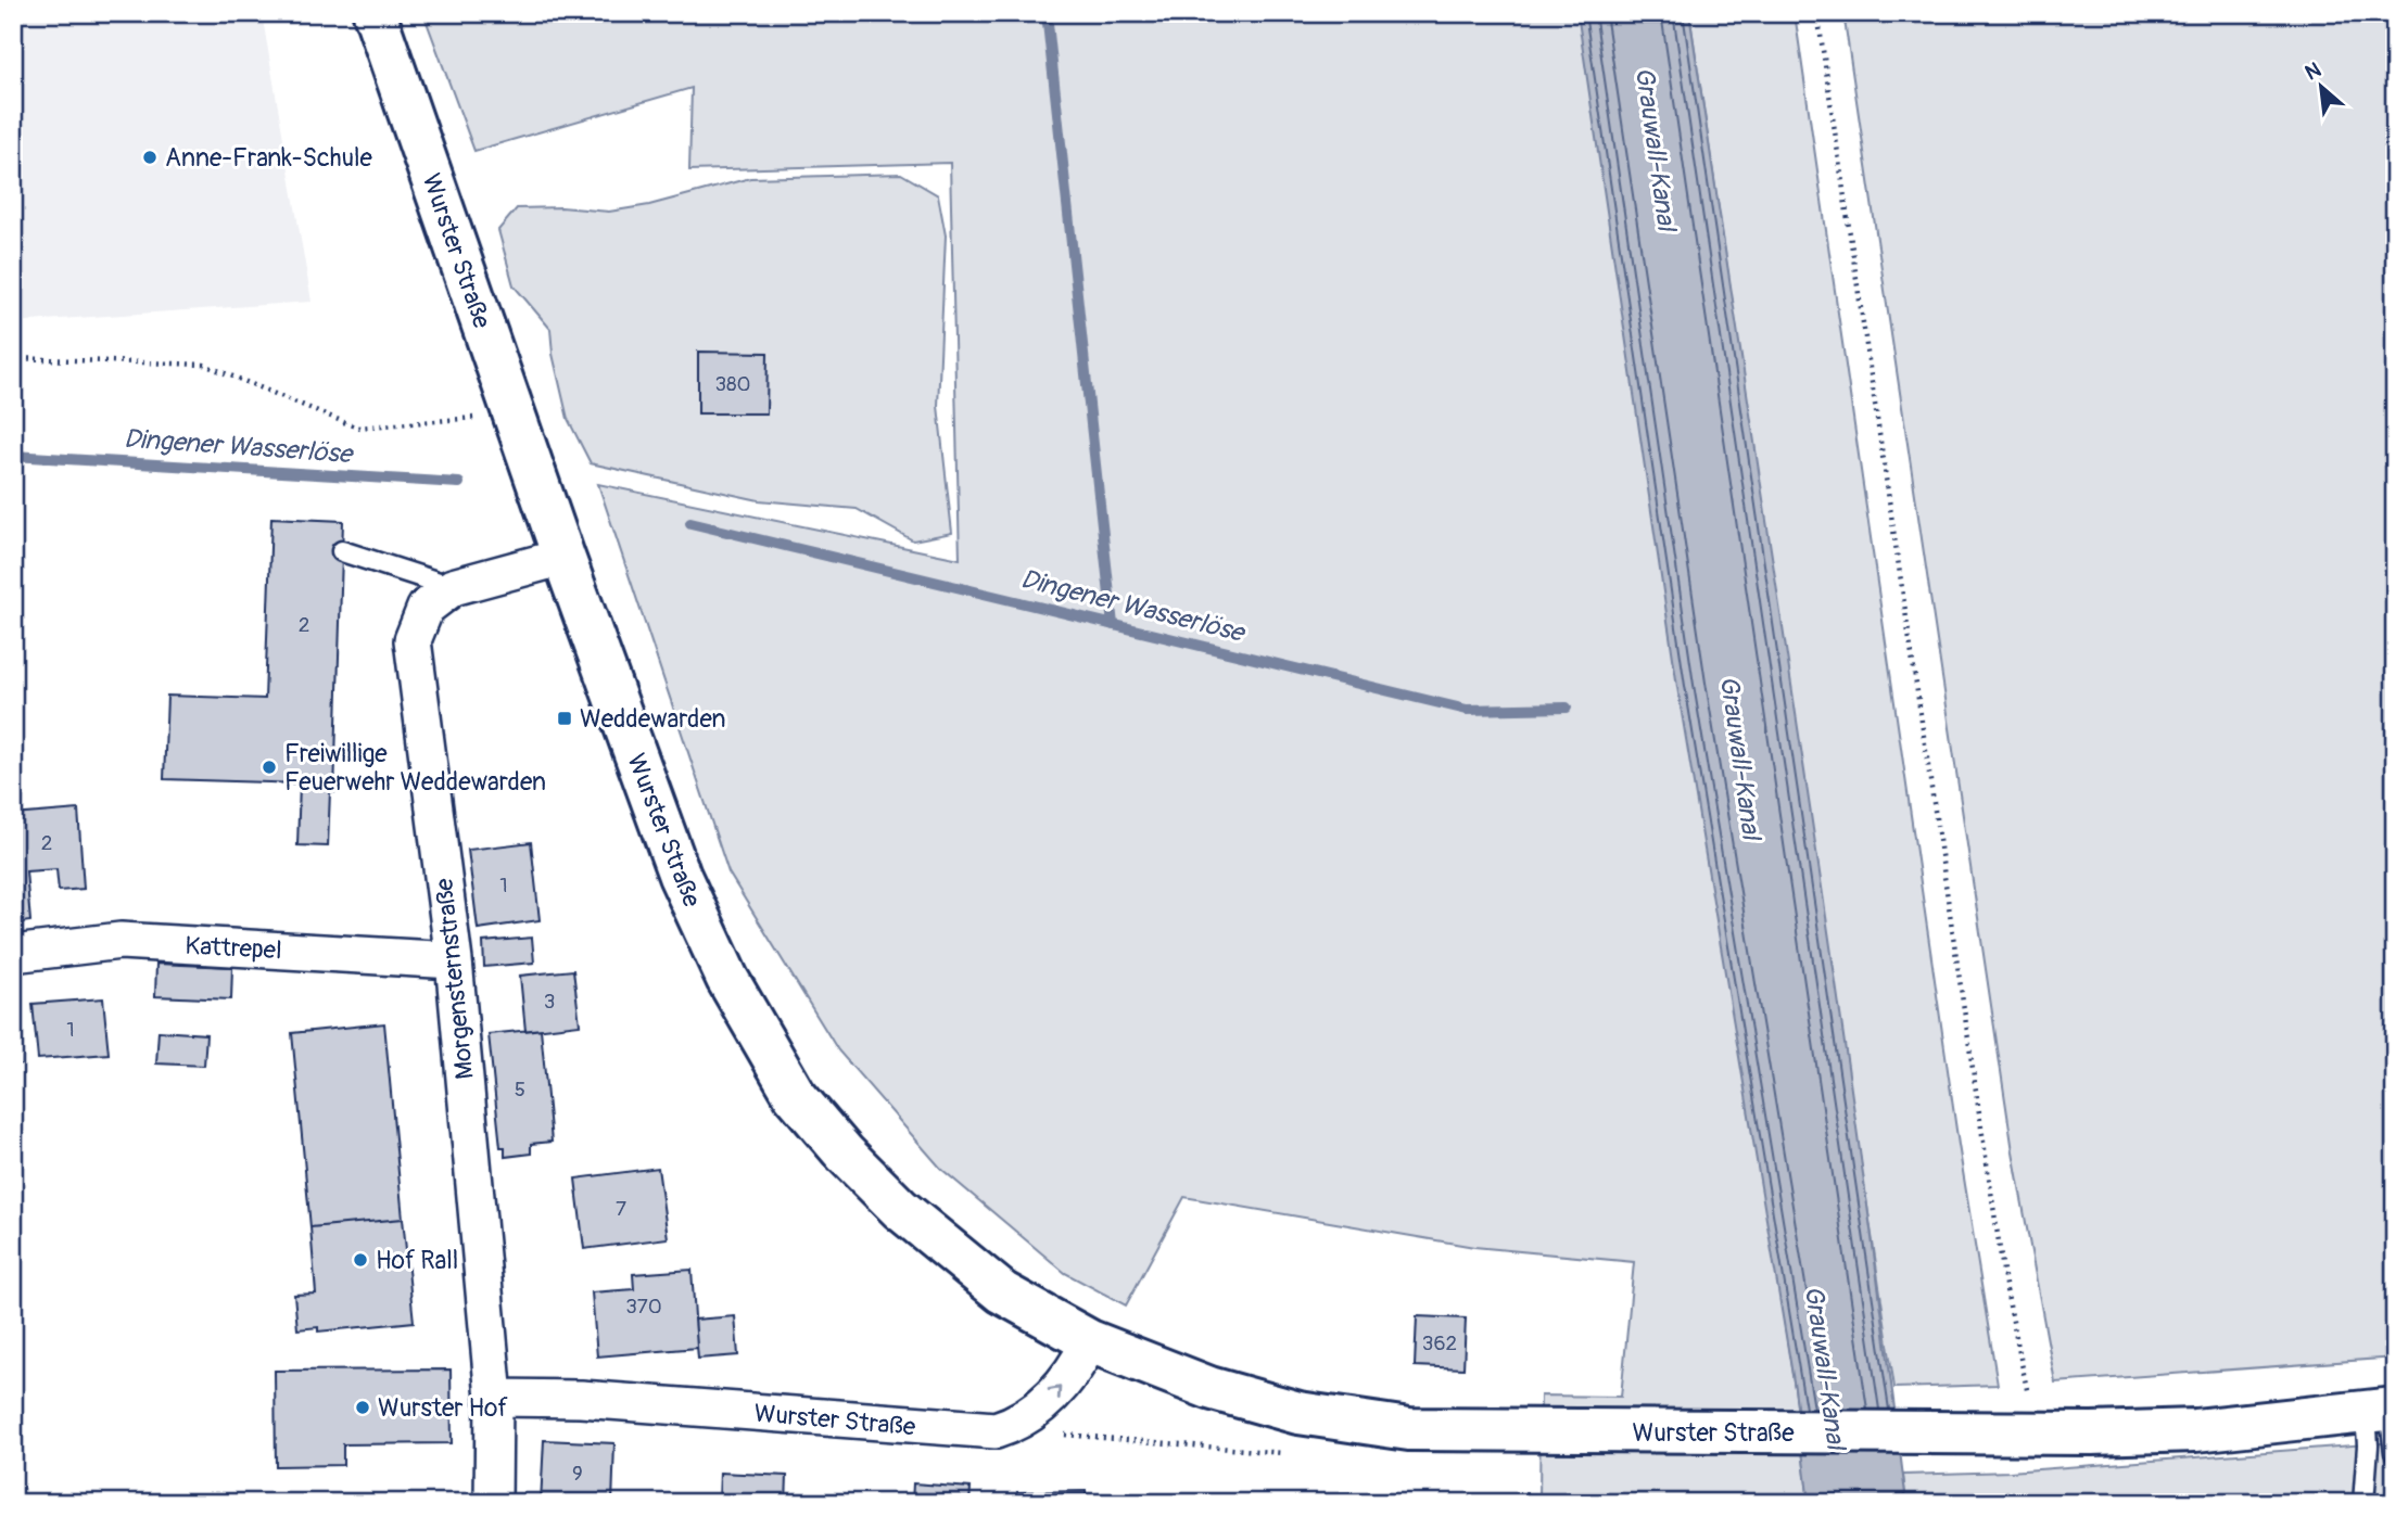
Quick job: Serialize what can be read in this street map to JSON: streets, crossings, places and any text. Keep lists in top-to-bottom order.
{
  "streets": {
    "main road": ["Wurster Straße"],
    "street": ["Kattrepel", "Morgensternstraße"]
  },
  "crossings": [
    ["Wurster Straße", "Morgensternstraße"],
    ["Kattrepel", "Morgensternstraße"]
  ],
  "water": ["Grauwall-Kanal", "Dingener Wasserlöse"],
  "places": {
    "other": [
      "Anne-Frank-Schule",
      "Freiwillige Feuerwehr Weddewarden",
      "Hof Rall",
      "Wurster Hof"
    ],
    "transit": ["Weddewarden"]
  },
  "house_numbers": [
    "380",
    "2",
    "2",
    "1",
    "3",
    "1",
    "5",
    "7",
    "370",
    "362",
    "9"
  ],
  "north": "top left"
}
